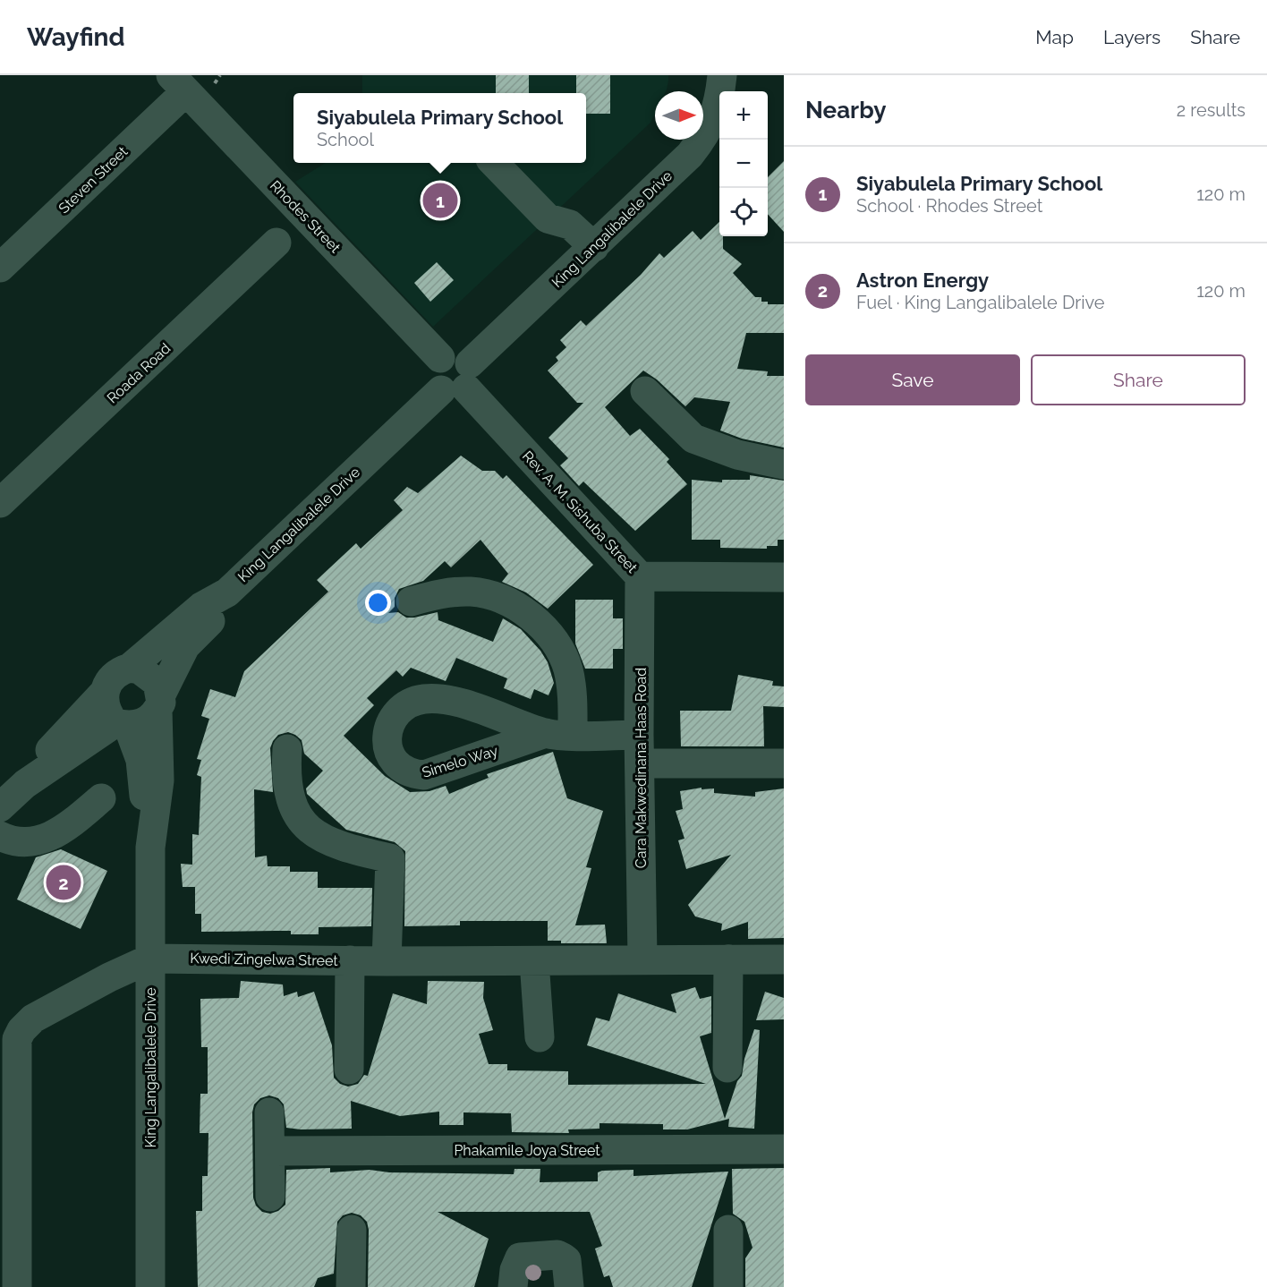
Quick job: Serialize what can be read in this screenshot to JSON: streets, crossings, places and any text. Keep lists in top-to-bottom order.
{
  "streets": {
    "street": [
      "Steven Street",
      "Rhodes Street",
      "King Langalibalele Drive",
      "Roada Road",
      "Rev. A. M. Sishuba Street",
      "Simelo Way",
      "Cara Makwedinana Haas Road",
      "Kwedi Zingelwa Street",
      "Phakamile Joya Street"
    ]
  },
  "crossings": [
    ["Steven Street", "Rhodes Street"],
    ["Rhodes Street", "King Langalibalele Drive"],
    ["Rhodes Street", "Rev. A. M. Sishuba Street"],
    ["King Langalibalele Drive", "Rev. A. M. Sishuba Street"],
    ["King Langalibalele Drive", "Kwedi Zingelwa Street"],
    ["Rev. A. M. Sishuba Street", "Cara Makwedinana Haas Road"],
    ["Simelo Way", "Cara Makwedinana Haas Road"],
    ["Cara Makwedinana Haas Road", "Kwedi Zingelwa Street"]
  ],
  "north": "right",
  "page": {
    "header": "Wayfind",
    "nav": ["Map", "Layers", "Share"],
    "heading": ["Nearby", "2 results"],
    "map_buttons": ["+", "−"],
    "popup": ["Siyabulela Primary School", "School"],
    "list": [
      {
        "mark": "1",
        "name": "Siyabulela Primary School",
        "note": "School · Rhodes Street",
        "value": "120 m"
      },
      {
        "mark": "2",
        "name": "Astron Energy",
        "note": "Fuel · King Langalibalele Drive",
        "value": "120 m"
      }
    ],
    "pins": ["1", "2"],
    "buttons": ["Save", "Share"]
  }
}
